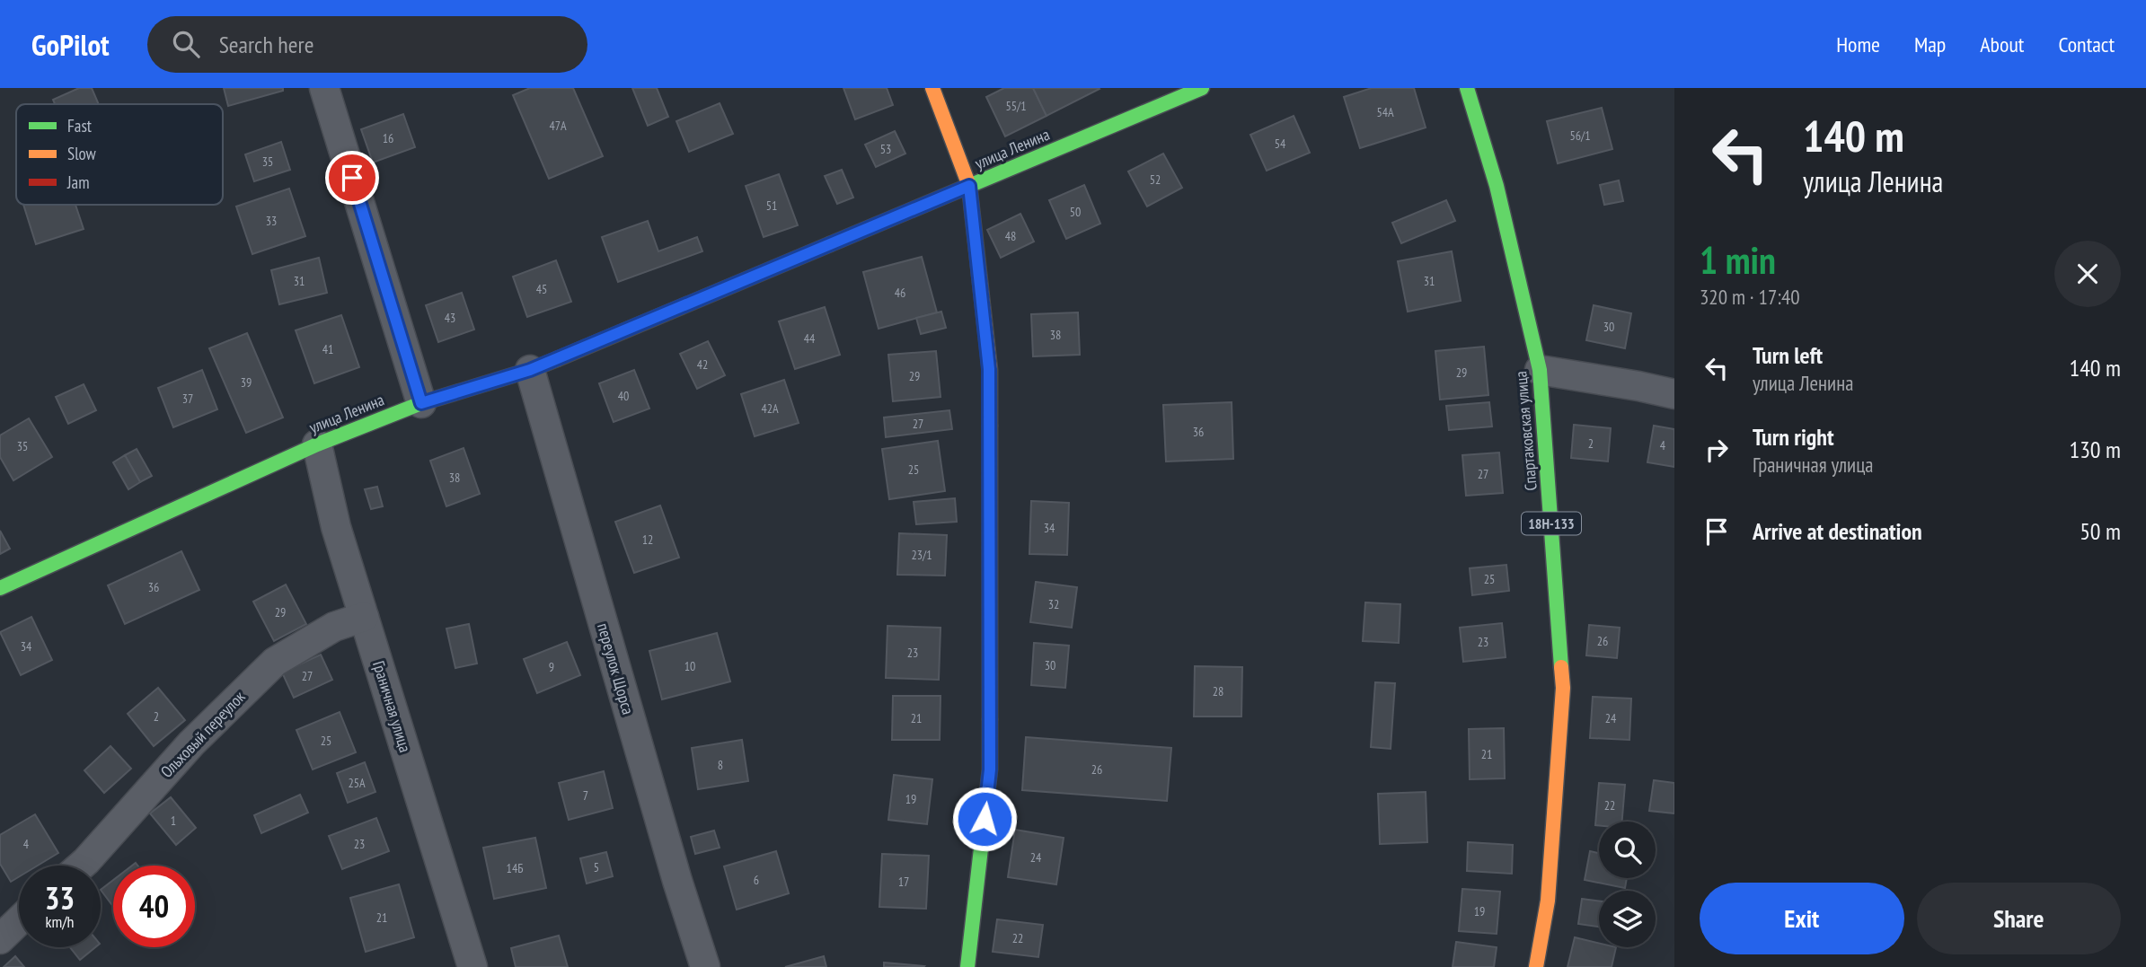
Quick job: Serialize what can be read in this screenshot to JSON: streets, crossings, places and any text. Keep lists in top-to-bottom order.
{
  "streets": {
    "street": [
      "улица Ленина",
      "Спартаковская улица",
      "18Н-133",
      "переулок Щорса",
      "Граничная улица",
      "Ольховый переулок"
    ]
  },
  "crossings": [
    ["улица Ленина", "переулок Щорса"],
    ["улица Ленина", "Граничная улица"],
    ["Граничная улица", "Ольховый переулок"]
  ],
  "house_numbers": [
    "55/1",
    "54А",
    "47А",
    "56/1",
    "16",
    "54",
    "53",
    "35",
    "52",
    "51",
    "50",
    "33",
    "48",
    "31",
    "31",
    "45",
    "46",
    "43",
    "30",
    "38",
    "44",
    "41",
    "42",
    "29",
    "29",
    "39",
    "40",
    "37",
    "42А",
    "27",
    "36",
    "2",
    "4",
    "35",
    "25",
    "27",
    "38",
    "34",
    "12",
    "23/1",
    "25",
    "36",
    "32",
    "29",
    "26",
    "23",
    "34",
    "23",
    "30",
    "10",
    "9",
    "27",
    "28",
    "2",
    "21",
    "24",
    "25",
    "21",
    "8",
    "26",
    "25А",
    "7",
    "19",
    "22",
    "1",
    "4",
    "23",
    "24",
    "5",
    "14Б",
    "6",
    "17",
    "19",
    "21",
    "22"
  ],
  "legend": ["Fast", "Slow", "Jam"],
  "page": {
    "header": "GoPilot",
    "search": "Search here",
    "nav": [
      "Home",
      "Map",
      "About",
      "Contact"
    ],
    "turn": ["140 m", "улица Ленина"],
    "heading": ["1 min", "320 m · 17:40"],
    "list": [
      {
        "name": "Turn left",
        "note": "улица Ленина",
        "value": "140 m"
      },
      {
        "name": "Turn right",
        "note": "Граничная улица",
        "value": "130 m"
      },
      {
        "name": "Arrive at destination",
        "value": "50 m"
      }
    ],
    "speed": "33 km/h",
    "limit": "40",
    "buttons": ["Exit", "Share"]
  }
}
